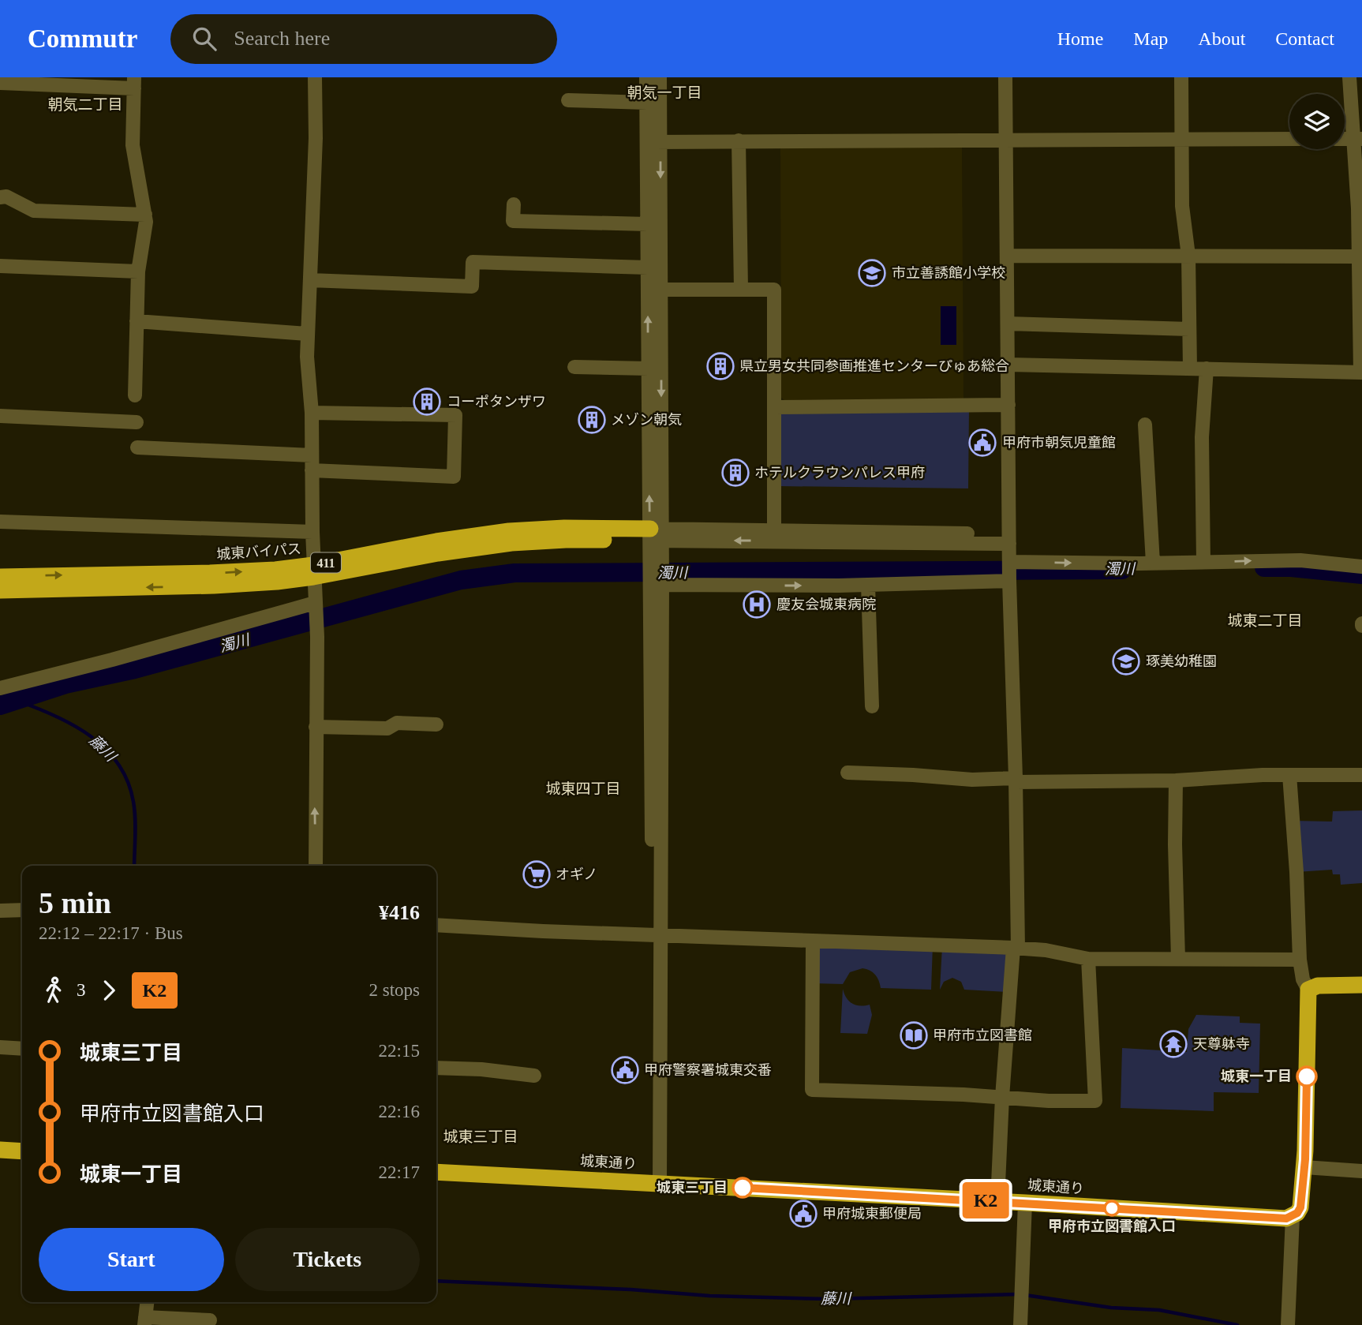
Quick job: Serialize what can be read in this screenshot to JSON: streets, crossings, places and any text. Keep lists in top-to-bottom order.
{
  "streets": {
    "highway": ["城東バイパス", "411", "城東通り"]
  },
  "districts": [
    "朝気一丁目",
    "朝気二丁目",
    "城東二丁目",
    "城東四丁目",
    "城東三丁目"
  ],
  "water": ["濁川", "藤川"],
  "places": {
    "school or university": ["市立善誘館小学校", "琢美幼稚園"],
    "building": [
      "県立男女共同参画推進センターぴゅあ総合",
      "コーポタンザワ",
      "メゾン朝気",
      "ホテルクラウンパレス甲府"
    ],
    "public building": ["甲府市朝気児童館", "甲府警察署城東交番", "甲府城東郵便局"],
    "hospital": ["慶友会城東病院"],
    "supermarket": ["オギノ"],
    "library": ["甲府市立図書館"],
    "temple": ["天尊躰寺"],
    "other": ["城東一丁目", "城東三丁目", "甲府市立図書館入口"]
  },
  "lines": ["bus line K2"],
  "page": {
    "header": "Commutr",
    "search": "Search here",
    "nav": [
      "Home",
      "Map",
      "About",
      "Contact"
    ],
    "on_map": "K2",
    "heading": ["5 min", "22:12 – 22:17 · Bus", "¥416"],
    "legs": ["3", "K2", "2 stops"],
    "list": [
      {
        "name": "城東三丁目",
        "value": "22:15"
      },
      {
        "name": "甲府市立図書館入口",
        "value": "22:16"
      },
      {
        "name": "城東一丁目",
        "value": "22:17"
      }
    ],
    "buttons": ["Start", "Tickets"]
  }
}
